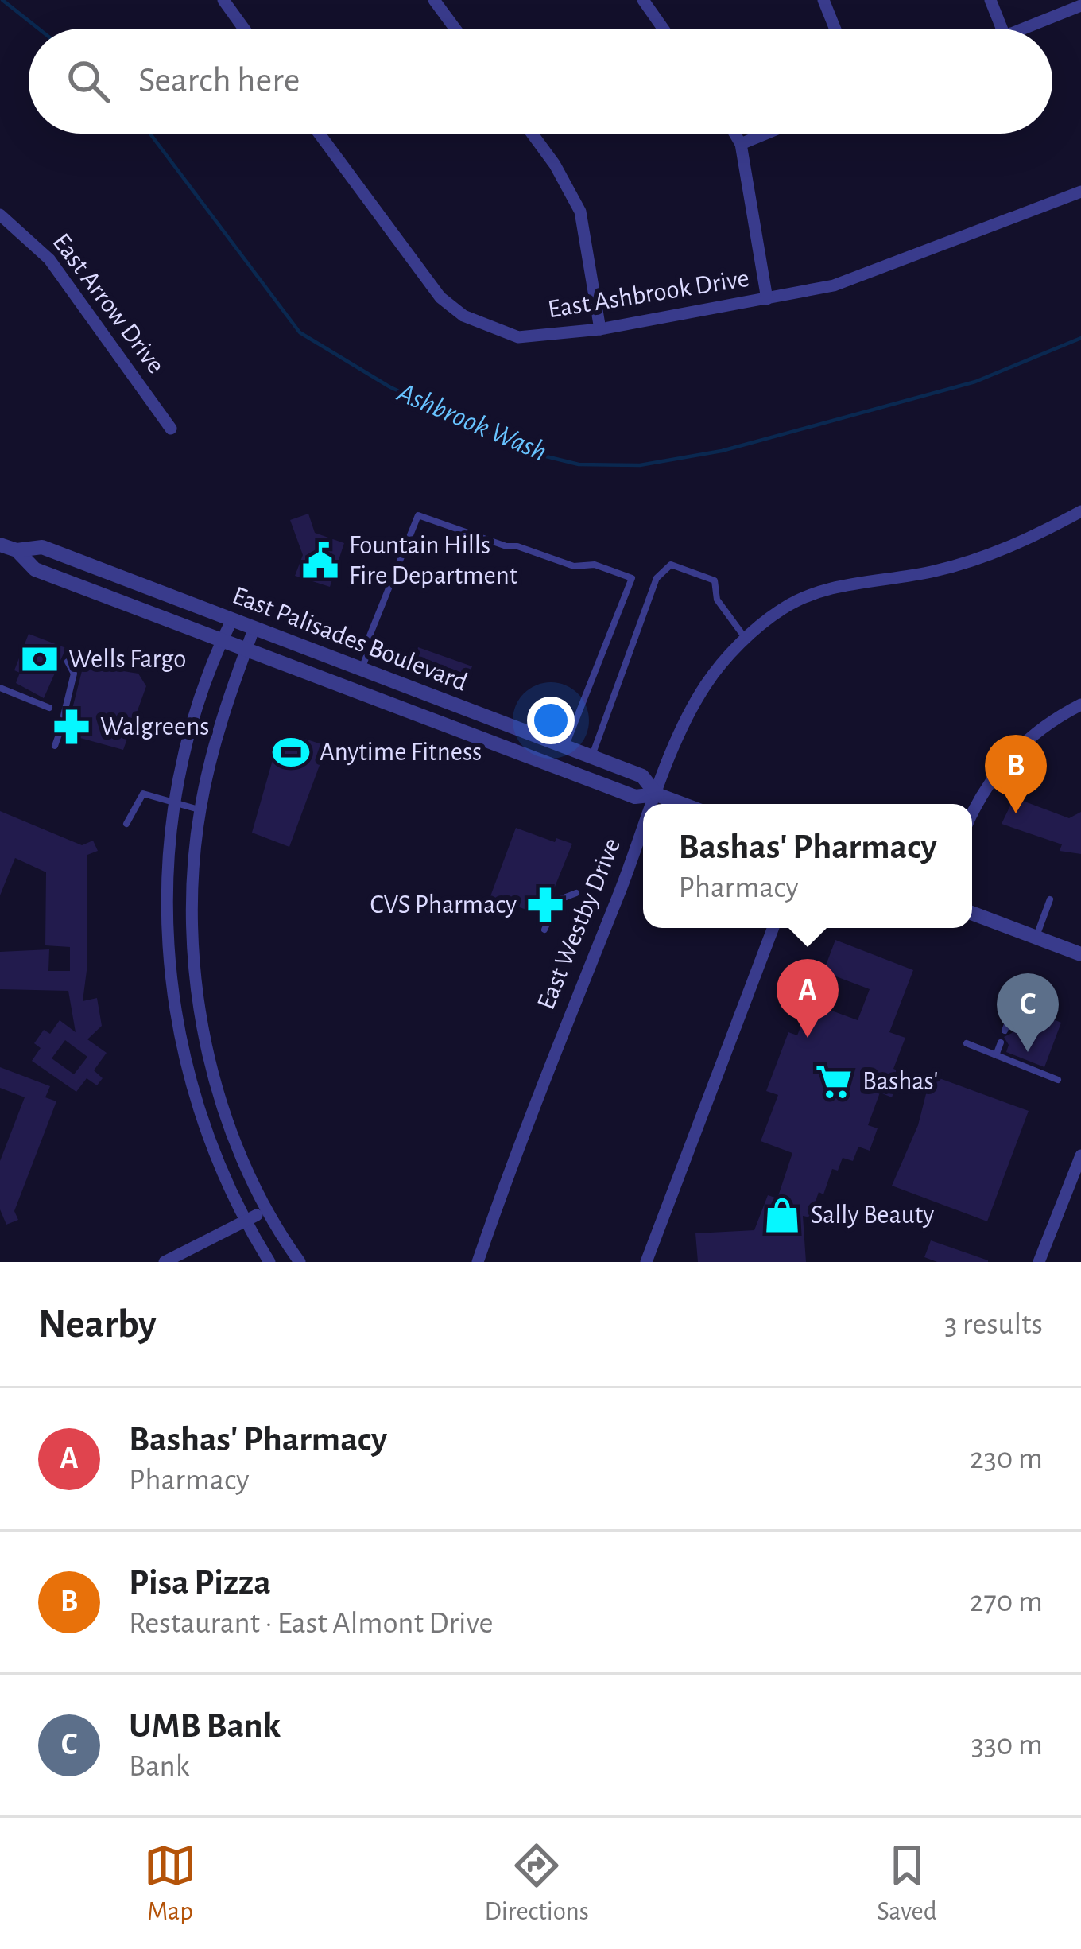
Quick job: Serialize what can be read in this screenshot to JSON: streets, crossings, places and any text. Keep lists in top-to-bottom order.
{
  "streets": {
    "street": [
      "East Ashbrook Drive",
      "East Arrow Drive",
      "East Palisades Boulevard",
      "East Westby Drive"
    ]
  },
  "crossings": [
    ["East Palisades Boulevard", "East Westby Drive"]
  ],
  "water": ["Ashbrook Wash"],
  "places": {
    "public building": ["Fountain Hills Fire Department"],
    "bank": ["Wells Fargo"],
    "pharmacy": ["Walgreens", "CVS Pharmacy"],
    "sports": ["Anytime Fitness"],
    "supermarket": ["Bashas'"],
    "shop": ["Sally Beauty"]
  },
  "page": {
    "search": "Search here",
    "pins": ["B", "A", "C"],
    "popup": ["Bashas' Pharmacy", "Pharmacy"],
    "heading": ["Nearby", "3 results"],
    "list": [
      {
        "mark": "A",
        "name": "Bashas' Pharmacy",
        "note": "Pharmacy",
        "value": "230 m"
      },
      {
        "mark": "B",
        "name": "Pisa Pizza",
        "note": "Restaurant · East Almont Drive",
        "value": "270 m"
      },
      {
        "mark": "C",
        "name": "UMB Bank",
        "note": "Bank",
        "value": "330 m"
      }
    ],
    "nav": ["Map", "Directions", "Saved"]
  }
}
